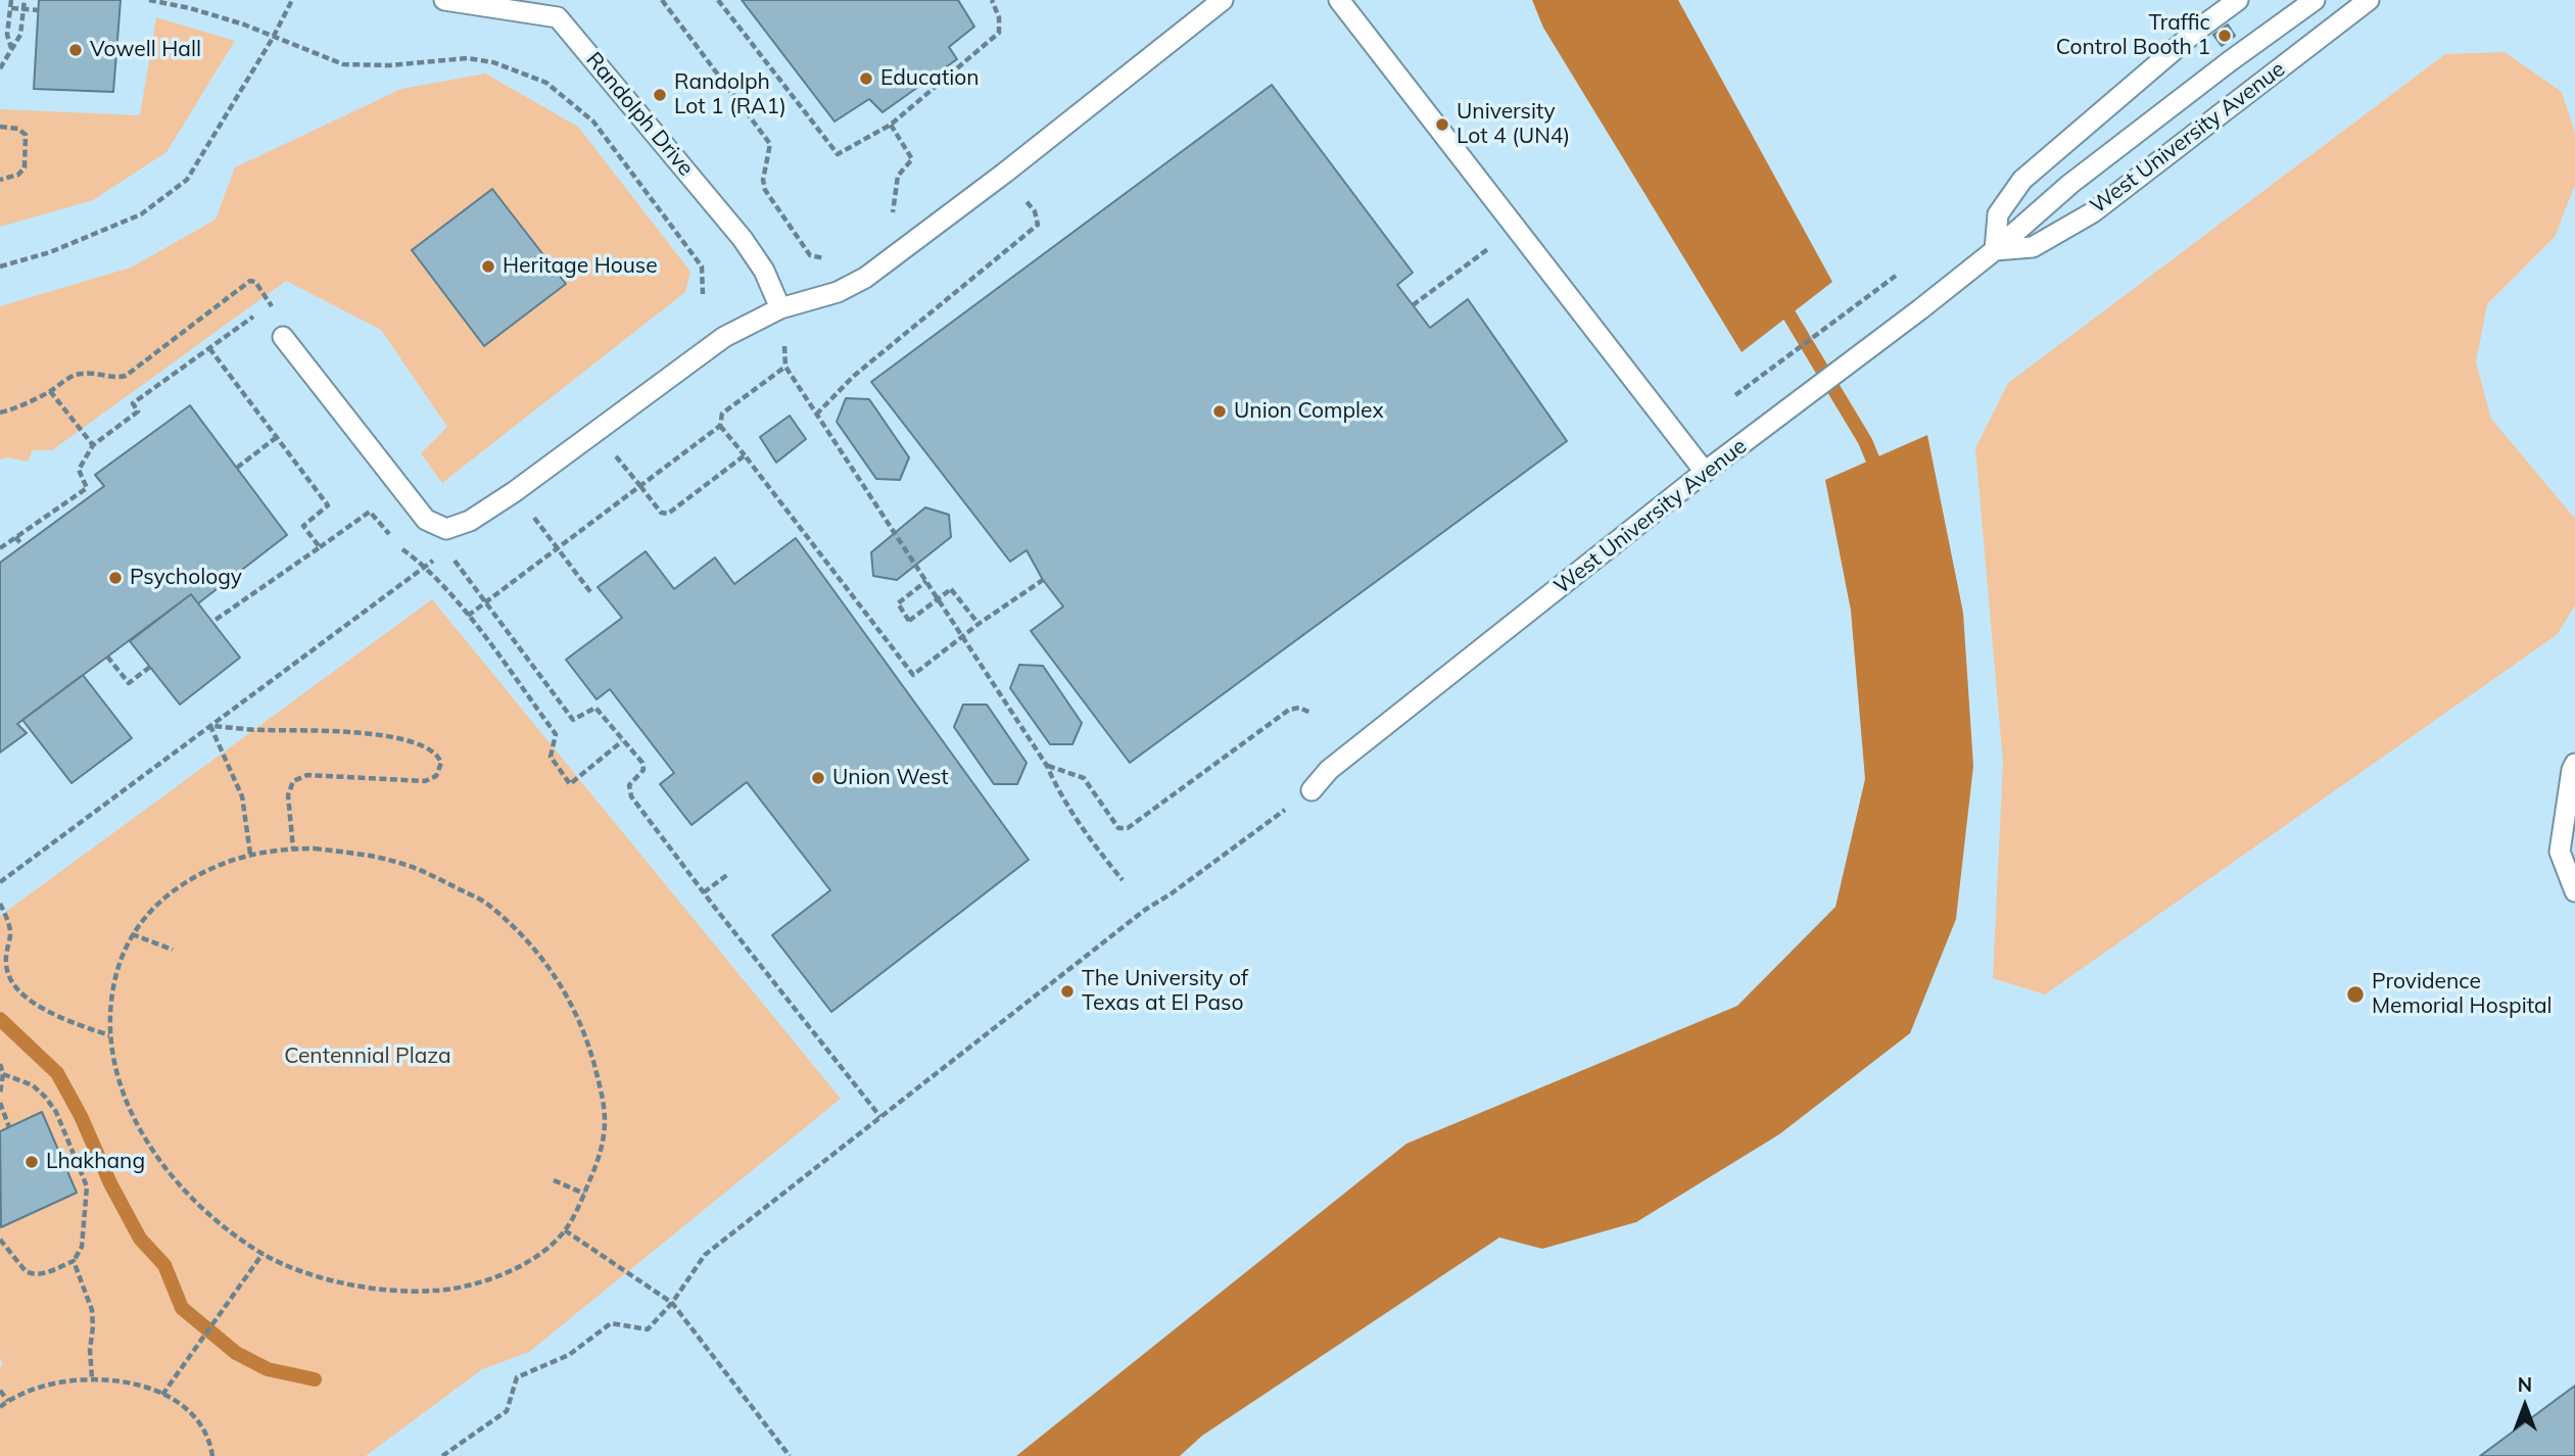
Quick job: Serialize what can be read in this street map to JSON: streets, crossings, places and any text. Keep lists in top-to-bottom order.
{
  "streets": {
    "lane": ["Randolph Drive", "West University Avenue"]
  },
  "parks": ["Centennial Plaza"],
  "places": [
    "Traffic Control Booth 1",
    "Vowell Hall",
    "Education",
    "Randolph Lot 1 (RA1)",
    "University Lot 4 (UN4)",
    "Heritage House",
    "Union Complex",
    "Psychology",
    "Union West",
    "The University of Texas at El Paso",
    "Providence Memorial Hospital",
    "Lhakhang"
  ],
  "north": "top"
}
